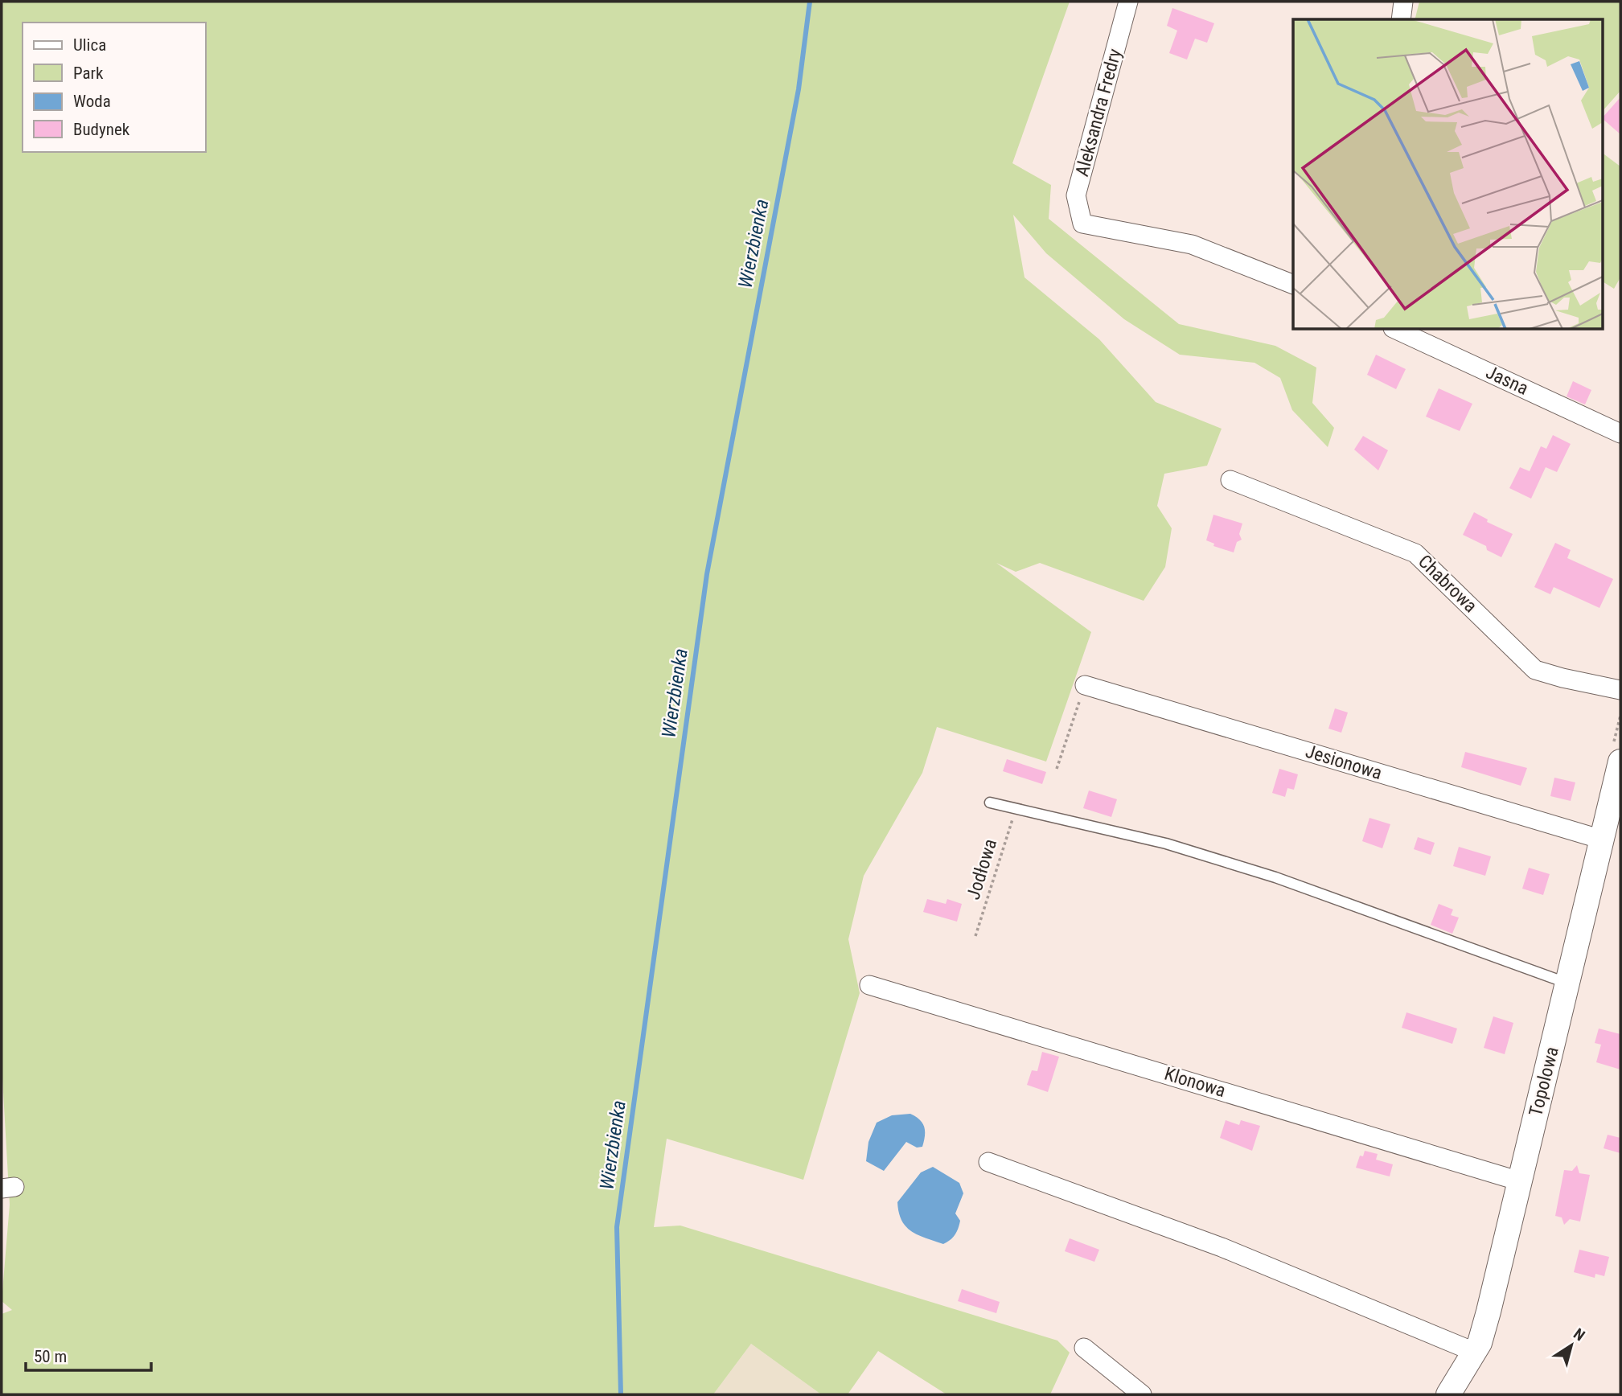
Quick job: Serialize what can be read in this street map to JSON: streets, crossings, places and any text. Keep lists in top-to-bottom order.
{
  "streets": {
    "street": [
      "Aleksandra Fredry",
      "Jasna",
      "Chabrowa",
      "Jesionowa",
      "Topolowa",
      "Klonowa"
    ],
    "path": ["Jodłowa"]
  },
  "crossings": [
    ["Jesionowa", "Topolowa"],
    ["Topolowa", "Klonowa"]
  ],
  "water": ["Wierzbienka"],
  "legend": [
    "Ulica",
    "Park",
    "Woda",
    "Budynek"
  ],
  "scale_bar": "50 m",
  "north": "top right"
}
